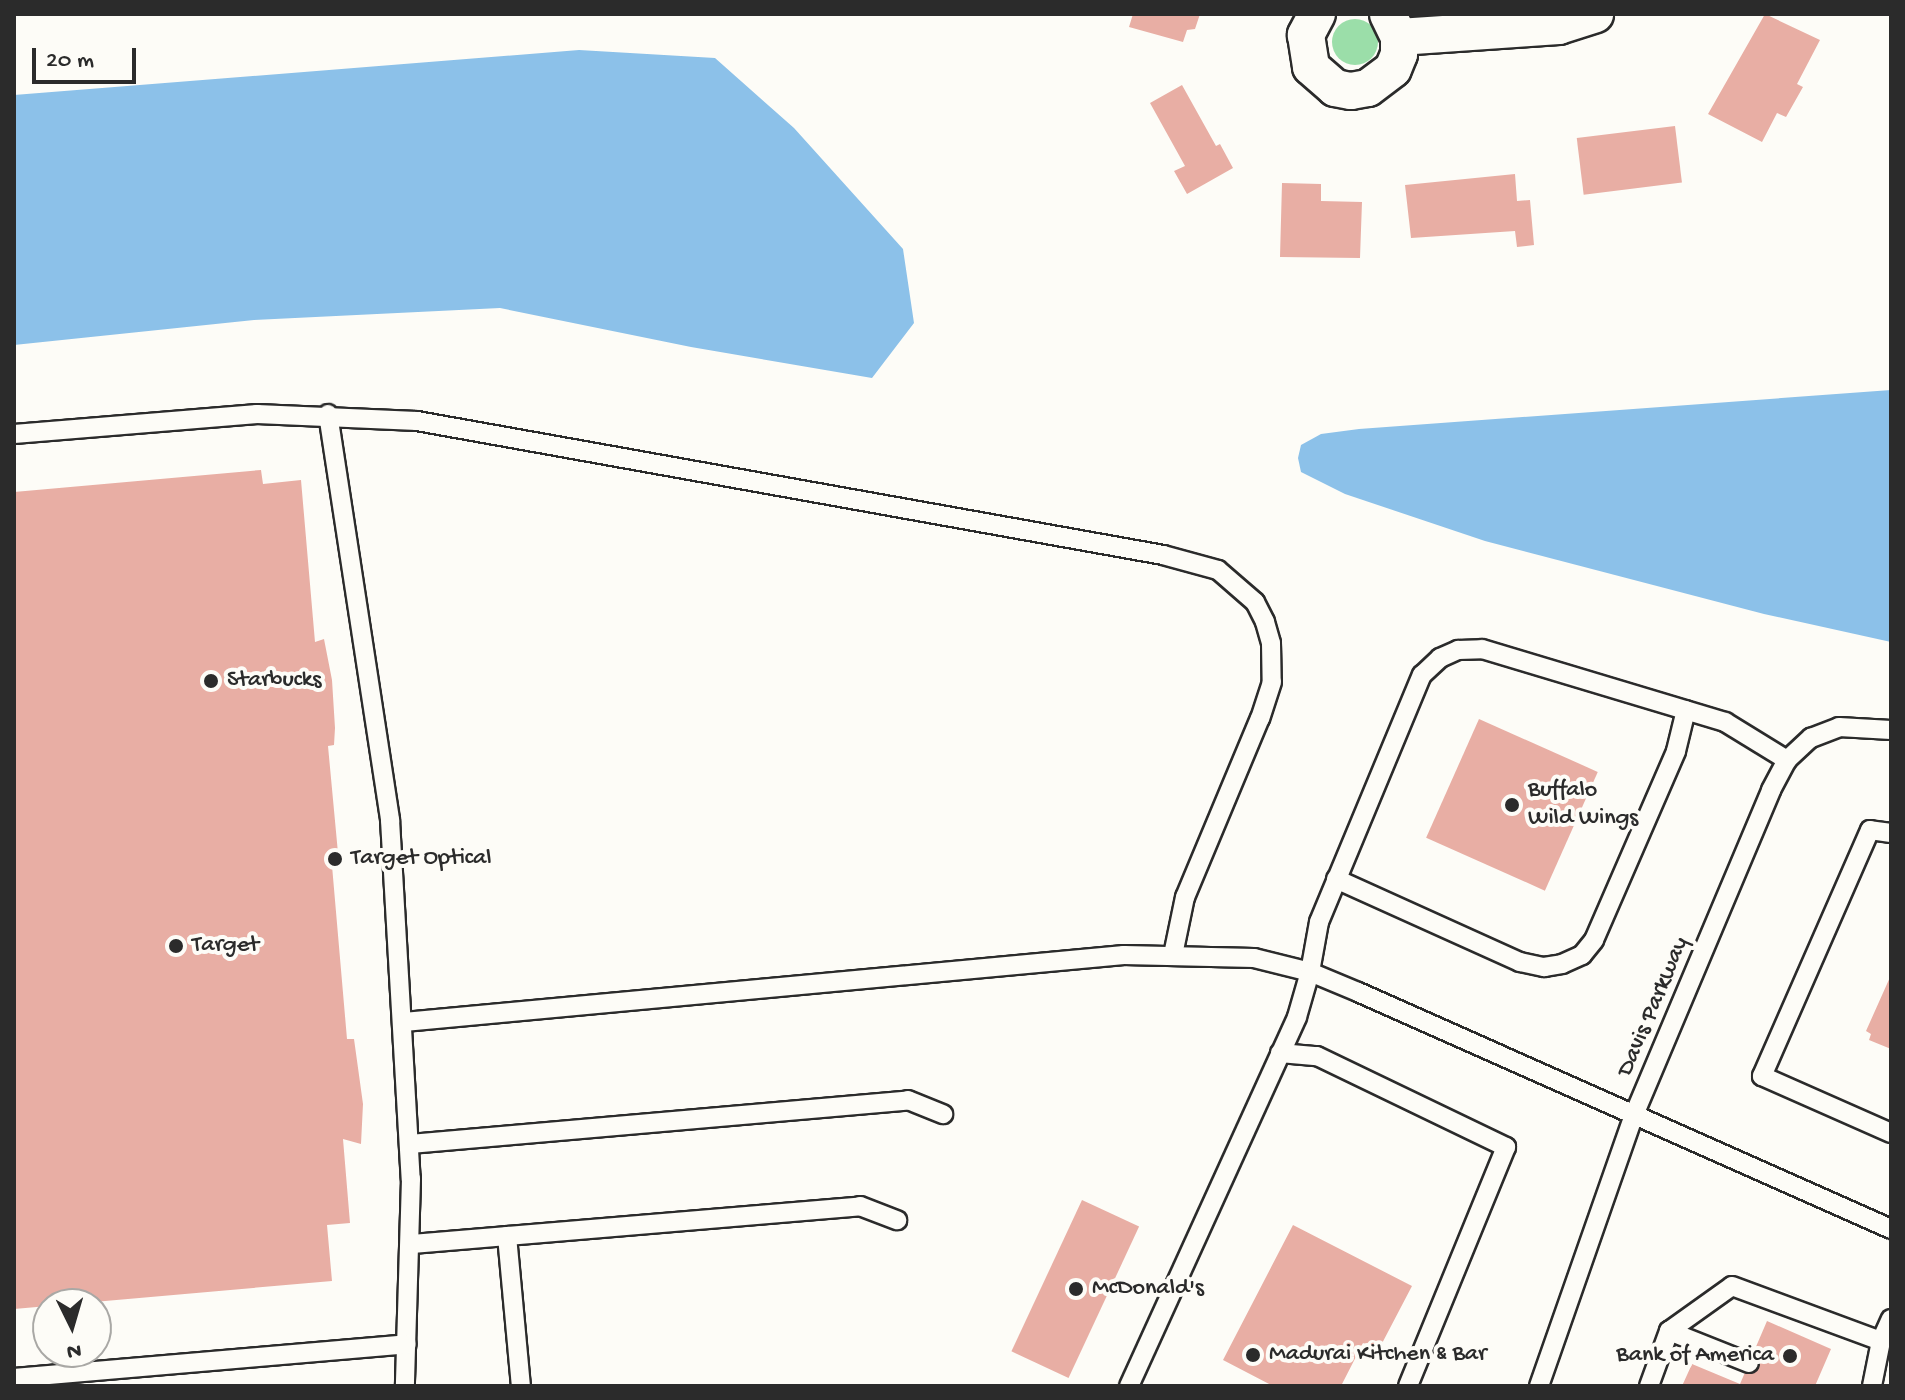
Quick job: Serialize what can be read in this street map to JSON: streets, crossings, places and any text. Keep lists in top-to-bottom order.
{
  "streets": {
    "lane": ["Davis Parkway"]
  },
  "places": [
    "Starbucks",
    "Buffalo Wild Wings",
    "Target Optical",
    "Target",
    "McDonald's",
    "Madurai Kitchen & Bar",
    "Bank of America"
  ],
  "scale_bar": "20 m",
  "north": "bottom"
}
